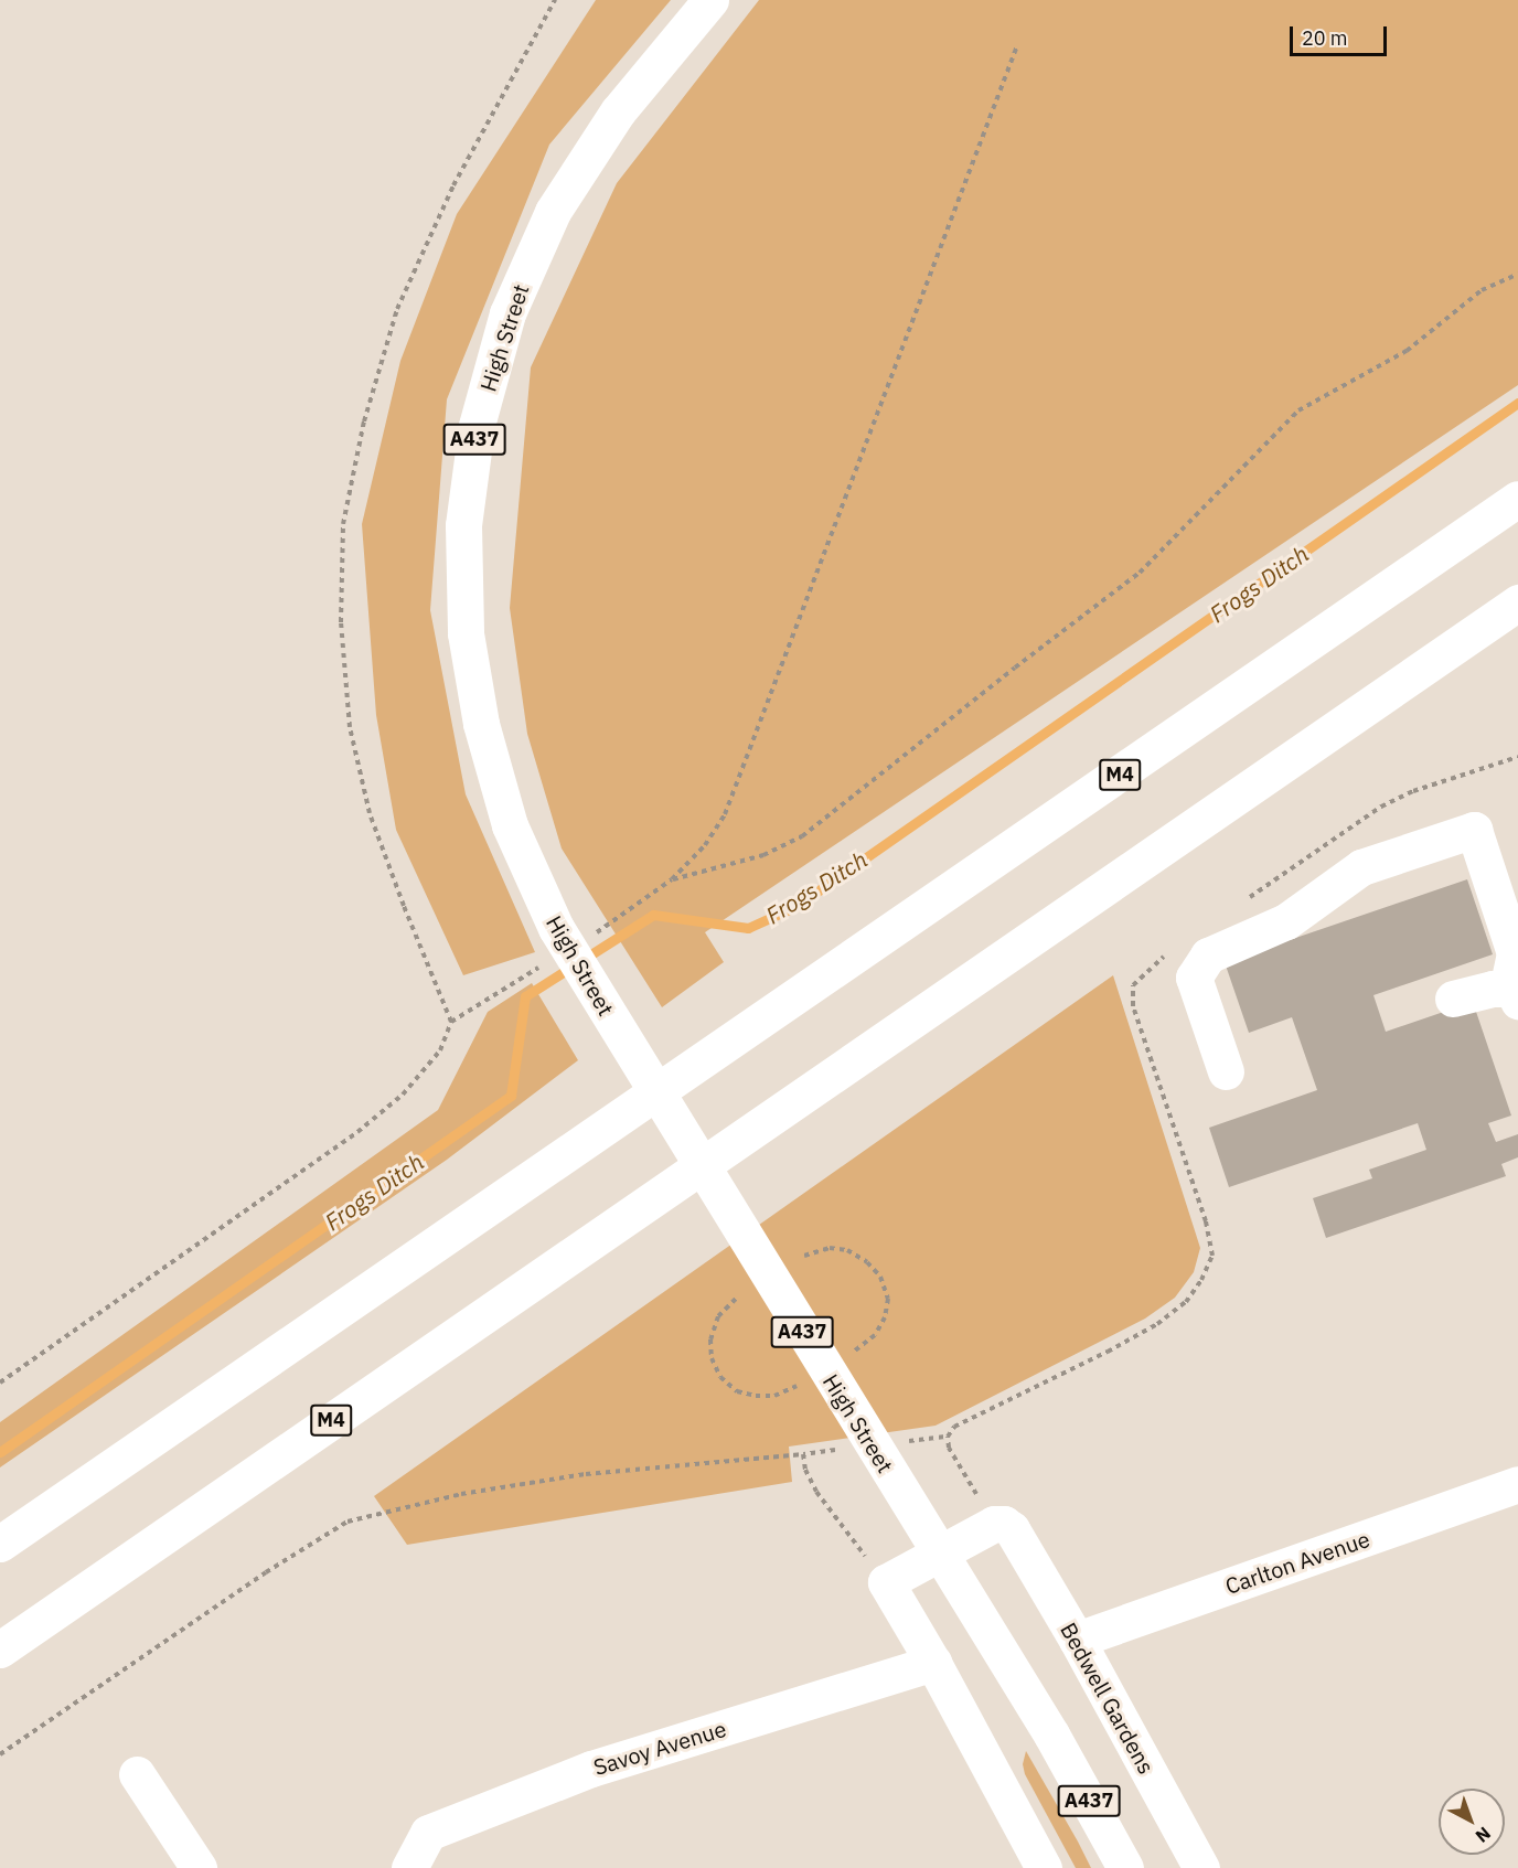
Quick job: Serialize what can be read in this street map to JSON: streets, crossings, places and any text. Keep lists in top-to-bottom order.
{
  "streets": {
    "main road": [
      "High Street",
      "A437",
      "M4",
      "Carlton Avenue",
      "Bedwell Gardens",
      "Savoy Avenue"
    ]
  },
  "crossings": [
    ["Carlton Avenue", "Bedwell Gardens"]
  ],
  "water": ["Frogs Ditch"],
  "scale_bar": "20 m",
  "north": "bottom right"
}
